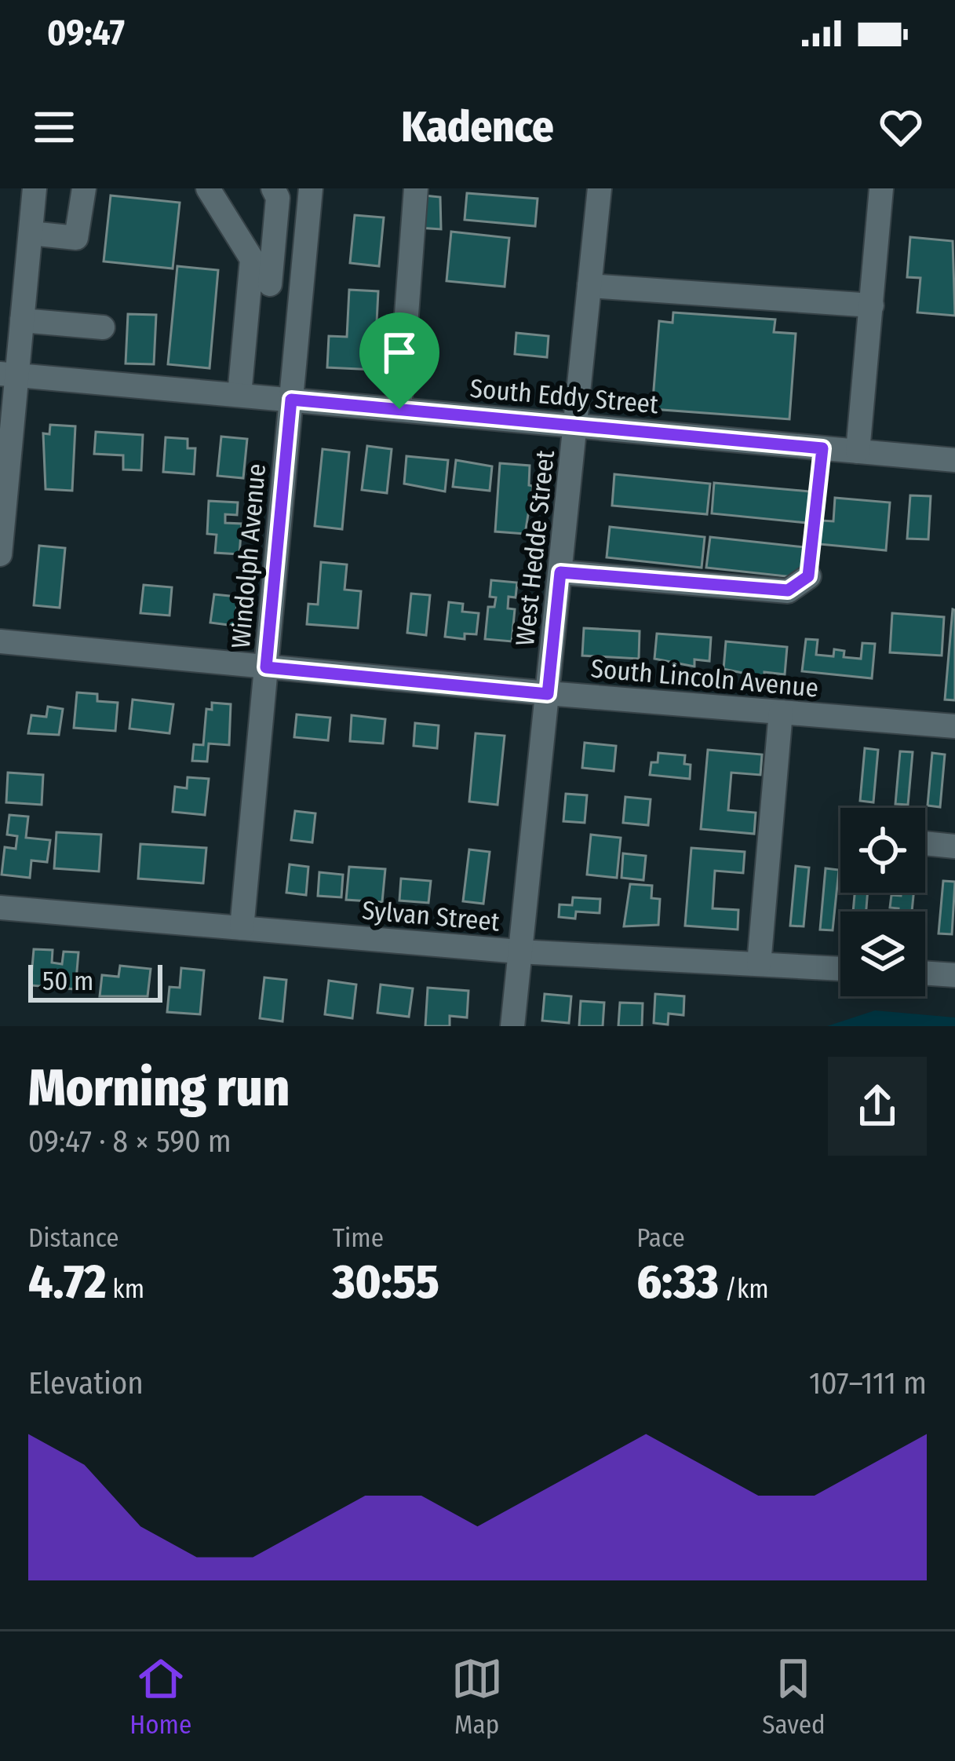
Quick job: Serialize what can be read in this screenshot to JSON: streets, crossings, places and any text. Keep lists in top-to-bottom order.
{
  "streets": {
    "street": [
      "South Eddy Street",
      "West Hedde Street",
      "Windolph Avenue",
      "South Lincoln Avenue",
      "Sylvan Street"
    ]
  },
  "crossings": [
    ["South Eddy Street", "West Hedde Street"],
    ["South Eddy Street", "Windolph Avenue"],
    ["West Hedde Street", "South Lincoln Avenue"],
    ["West Hedde Street", "Sylvan Street"],
    ["Windolph Avenue", "South Lincoln Avenue"],
    ["Windolph Avenue", "Sylvan Street"]
  ],
  "scale_bar": "50 m",
  "page": {
    "status": "09:47",
    "header": "Kadence",
    "scale": "50 m",
    "heading": ["Morning run", "09:47 · 8 × 590 m"],
    "stats": [
      ["Distance", "4.72 km"],
      ["Time", "30:55"],
      ["Pace", "6:33 /km"]
    ],
    "chart": ["Elevation", "107–111 m"],
    "tabs": ["Home", "Map", "Saved"]
  }
}
